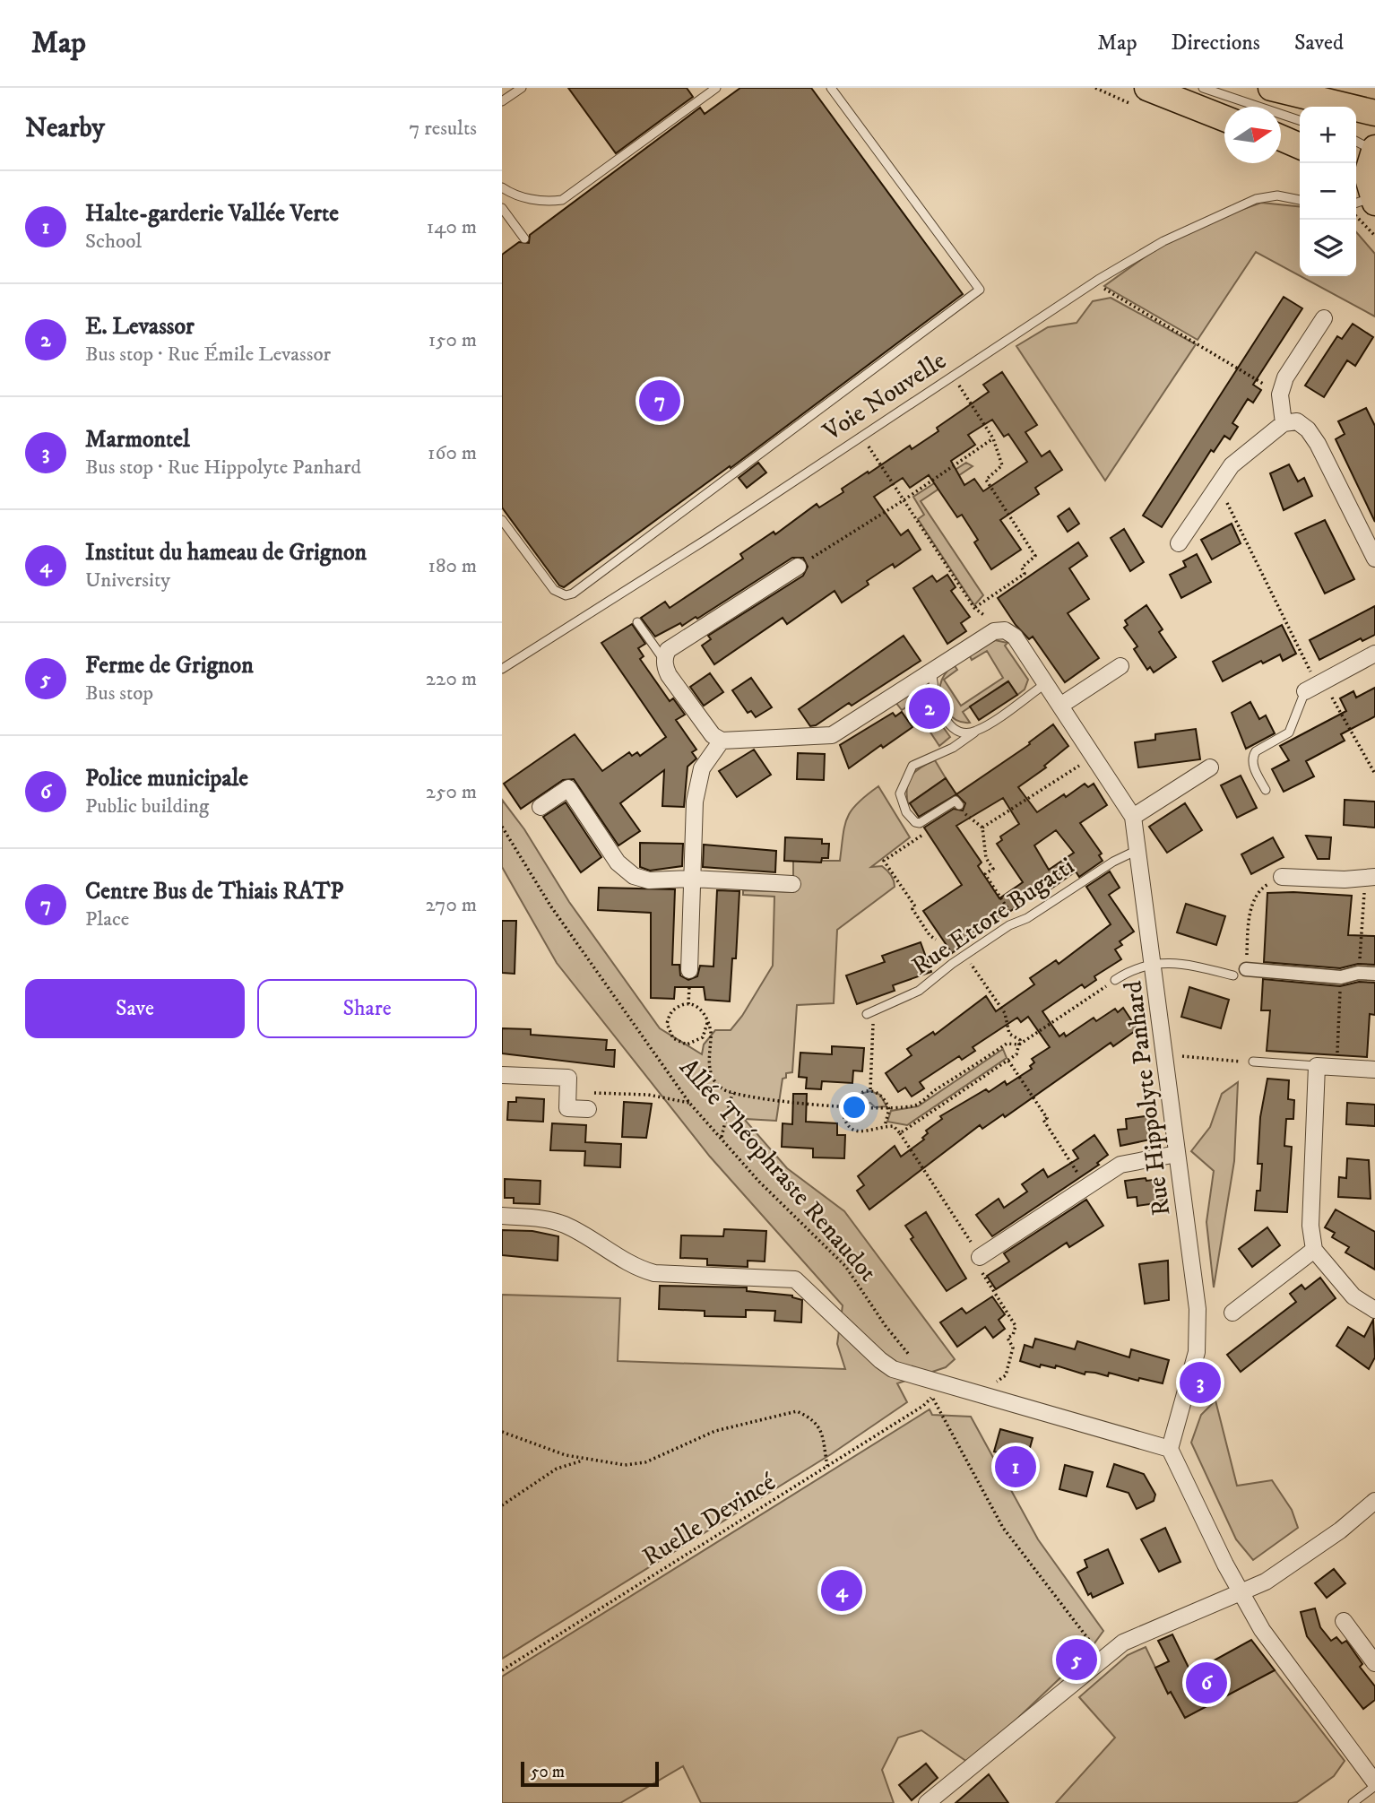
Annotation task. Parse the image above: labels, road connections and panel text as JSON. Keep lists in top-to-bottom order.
{
  "streets": {
    "street": ["Rue Hippolyte Panhard"],
    "lane": ["Voie Nouvelle", "Rue Ettore Bugatti"],
    "path": ["Allée Théophraste Renaudot", "Ruelle Devincé"]
  },
  "crossings": [
    ["Rue Ettore Bugatti", "Rue Hippolyte Panhard"],
    ["Allée Théophraste Renaudot", "Ruelle Devincé"]
  ],
  "scale_bar": "50 m",
  "north": "right",
  "page": {
    "header": "Map",
    "nav": ["Map", "Directions", "Saved"],
    "heading": ["Nearby", "7 results"],
    "map_buttons": ["+", "−"],
    "list": [
      {
        "mark": "1",
        "name": "Halte-garderie Vallée Verte",
        "note": "School",
        "value": "140 m"
      },
      {
        "mark": "2",
        "name": "E. Levassor",
        "note": "Bus stop · Rue Émile Levassor",
        "value": "150 m"
      },
      {
        "mark": "3",
        "name": "Marmontel",
        "note": "Bus stop · Rue Hippolyte Panhard",
        "value": "160 m"
      },
      {
        "mark": "4",
        "name": "Institut du hameau de Grignon",
        "note": "University",
        "value": "180 m"
      },
      {
        "mark": "5",
        "name": "Ferme de Grignon",
        "note": "Bus stop",
        "value": "220 m"
      },
      {
        "mark": "6",
        "name": "Police municipale",
        "note": "Public building",
        "value": "250 m"
      },
      {
        "mark": "7",
        "name": "Centre Bus de Thiais RATP",
        "note": "Place",
        "value": "270 m"
      }
    ],
    "pins": [
      "7",
      "2",
      "3",
      "1",
      "4",
      "5",
      "6"
    ],
    "buttons": ["Save", "Share"],
    "scale": "50 m"
  }
}
